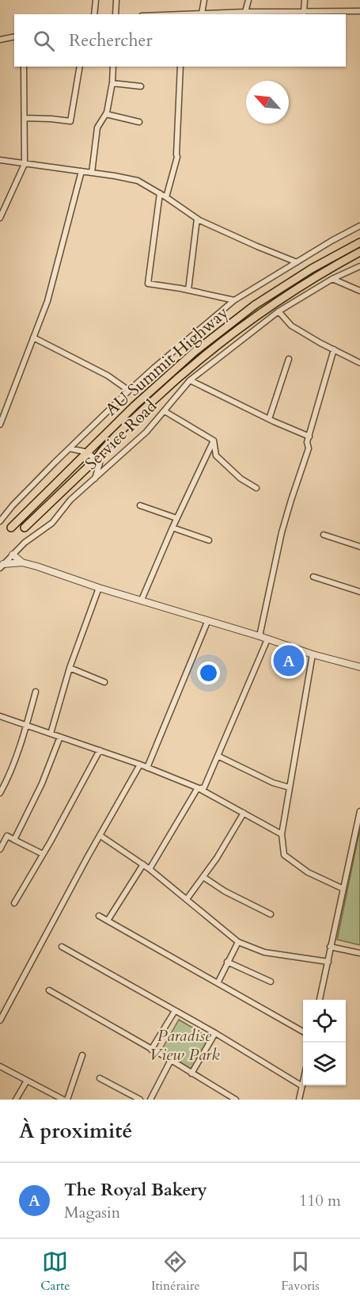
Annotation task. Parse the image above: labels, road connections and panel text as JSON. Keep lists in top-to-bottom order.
{
  "streets": {
    "main road": ["AU Summit Highway"],
    "street": ["Service Road"]
  },
  "parks": ["Paradise View Park"],
  "north": "top left",
  "page": {
    "search": "Rechercher",
    "pins": "A",
    "heading": "À proximité",
    "list": [
      {
        "mark": "A",
        "name": "The Royal Bakery",
        "note": "Magasin",
        "value": "110 m"
      }
    ],
    "nav": ["Carte", "Itinéraire", "Favoris"]
  }
}
